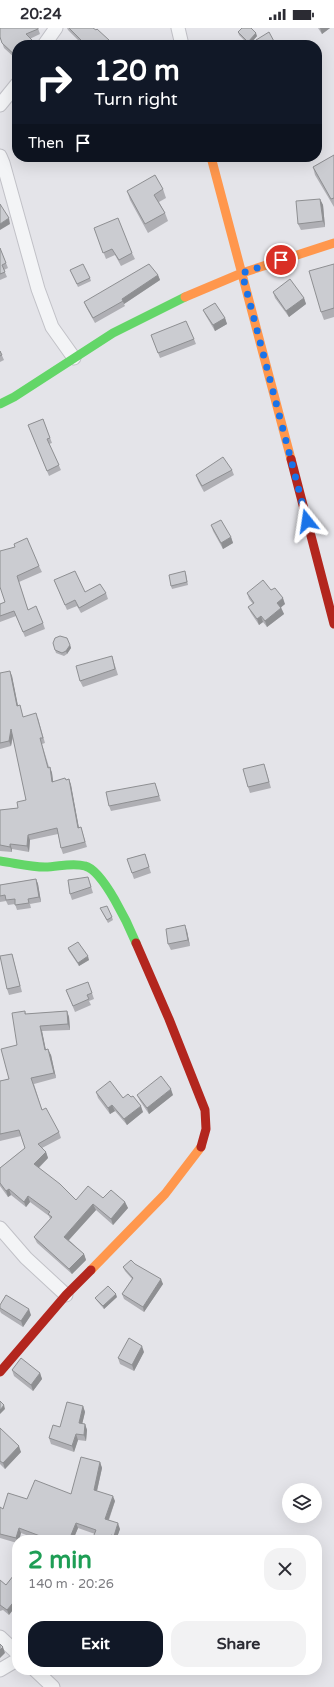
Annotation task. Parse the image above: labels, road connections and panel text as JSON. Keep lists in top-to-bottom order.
{
  "page": {
    "status": "20:24",
    "turn": ["120 m", "Turn right"],
    "then": "Then",
    "heading": ["2 min", "140 m · 20:26"],
    "buttons": ["Exit", "Share"]
  }
}
